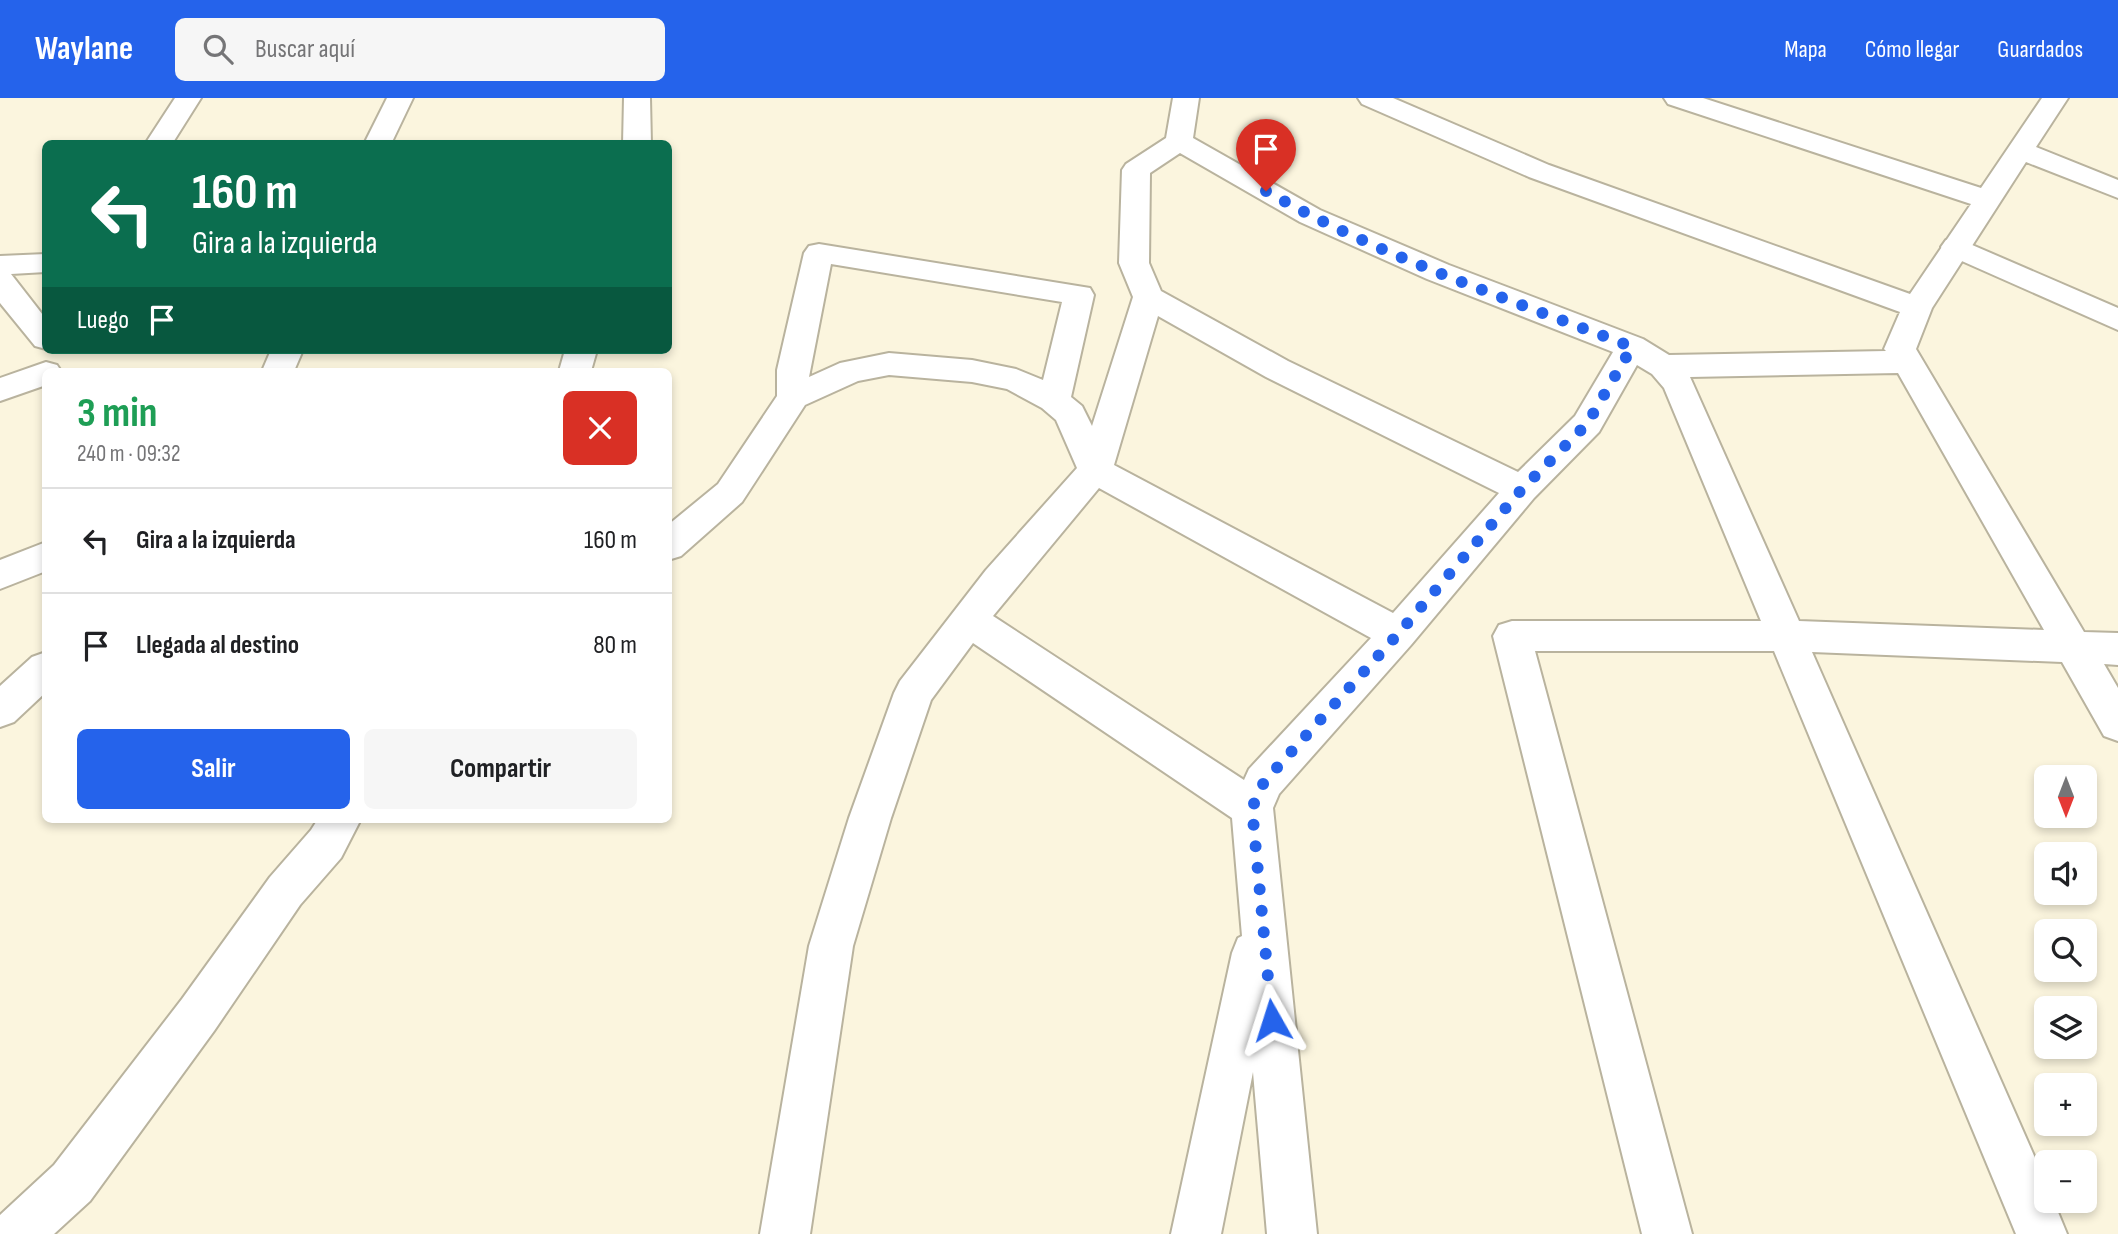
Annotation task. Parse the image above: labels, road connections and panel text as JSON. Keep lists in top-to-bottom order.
{
  "north": "bottom",
  "page": {
    "header": "Waylane",
    "search": "Buscar aquí",
    "nav": ["Mapa", "Cómo llegar", "Guardados"],
    "turn": ["160 m", "Gira a la izquierda"],
    "then": "Luego",
    "heading": ["3 min", "240 m · 09:32"],
    "list": [
      {
        "name": "Gira a la izquierda",
        "value": "160 m"
      },
      {
        "name": "Llegada al destino",
        "value": "80 m"
      }
    ],
    "buttons": ["Salir", "Compartir"],
    "map_buttons": ["+", "−"]
  }
}
